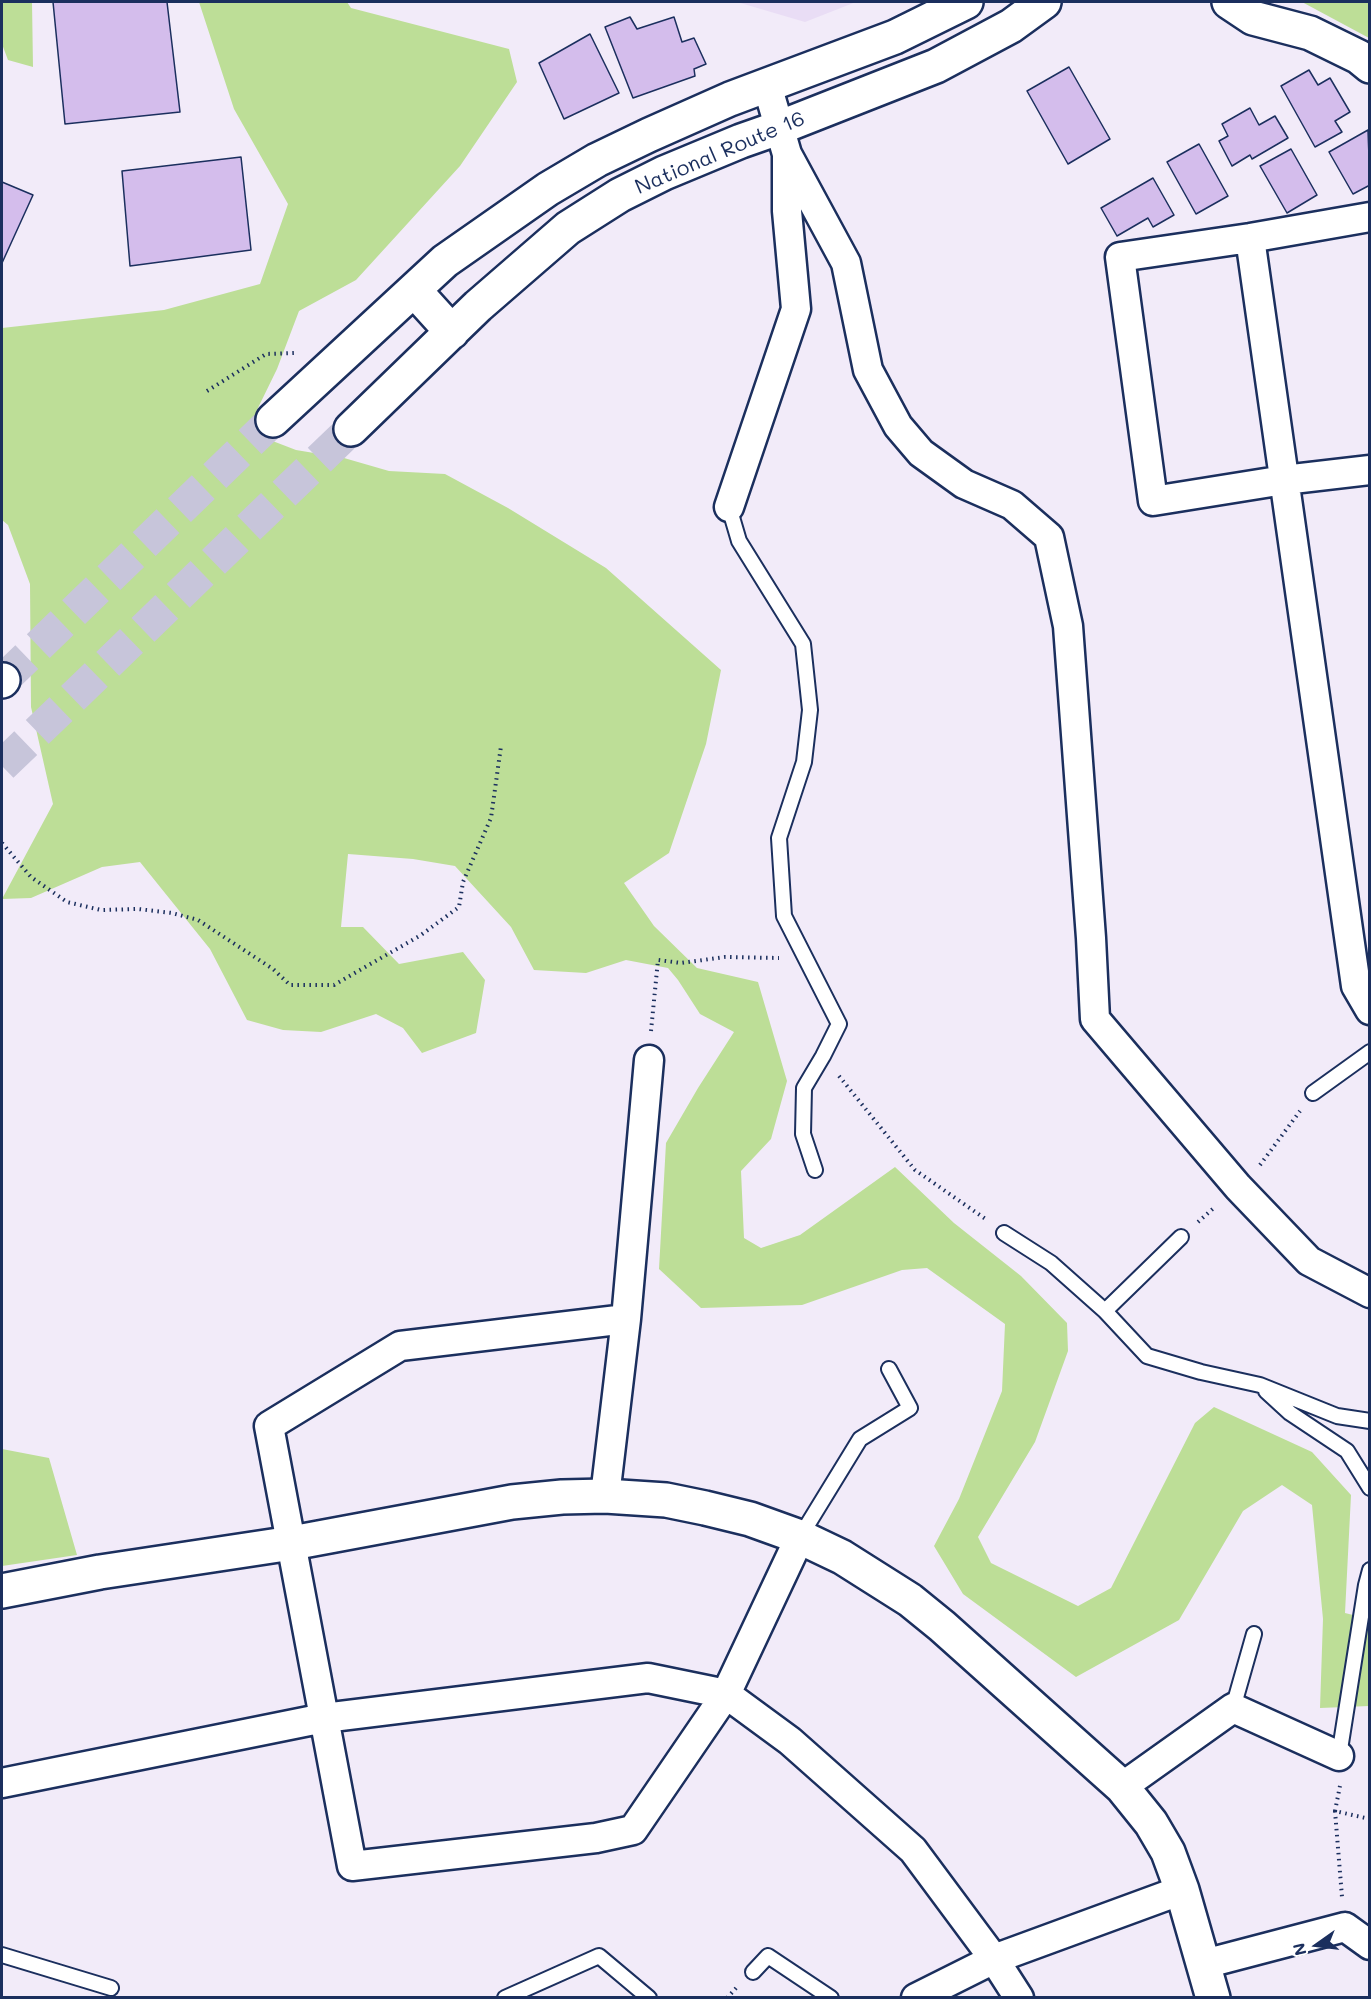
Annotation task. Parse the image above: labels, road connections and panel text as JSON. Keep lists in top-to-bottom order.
{
  "streets": {
    "main road": ["National Route 16"]
  },
  "north": "left"
}
